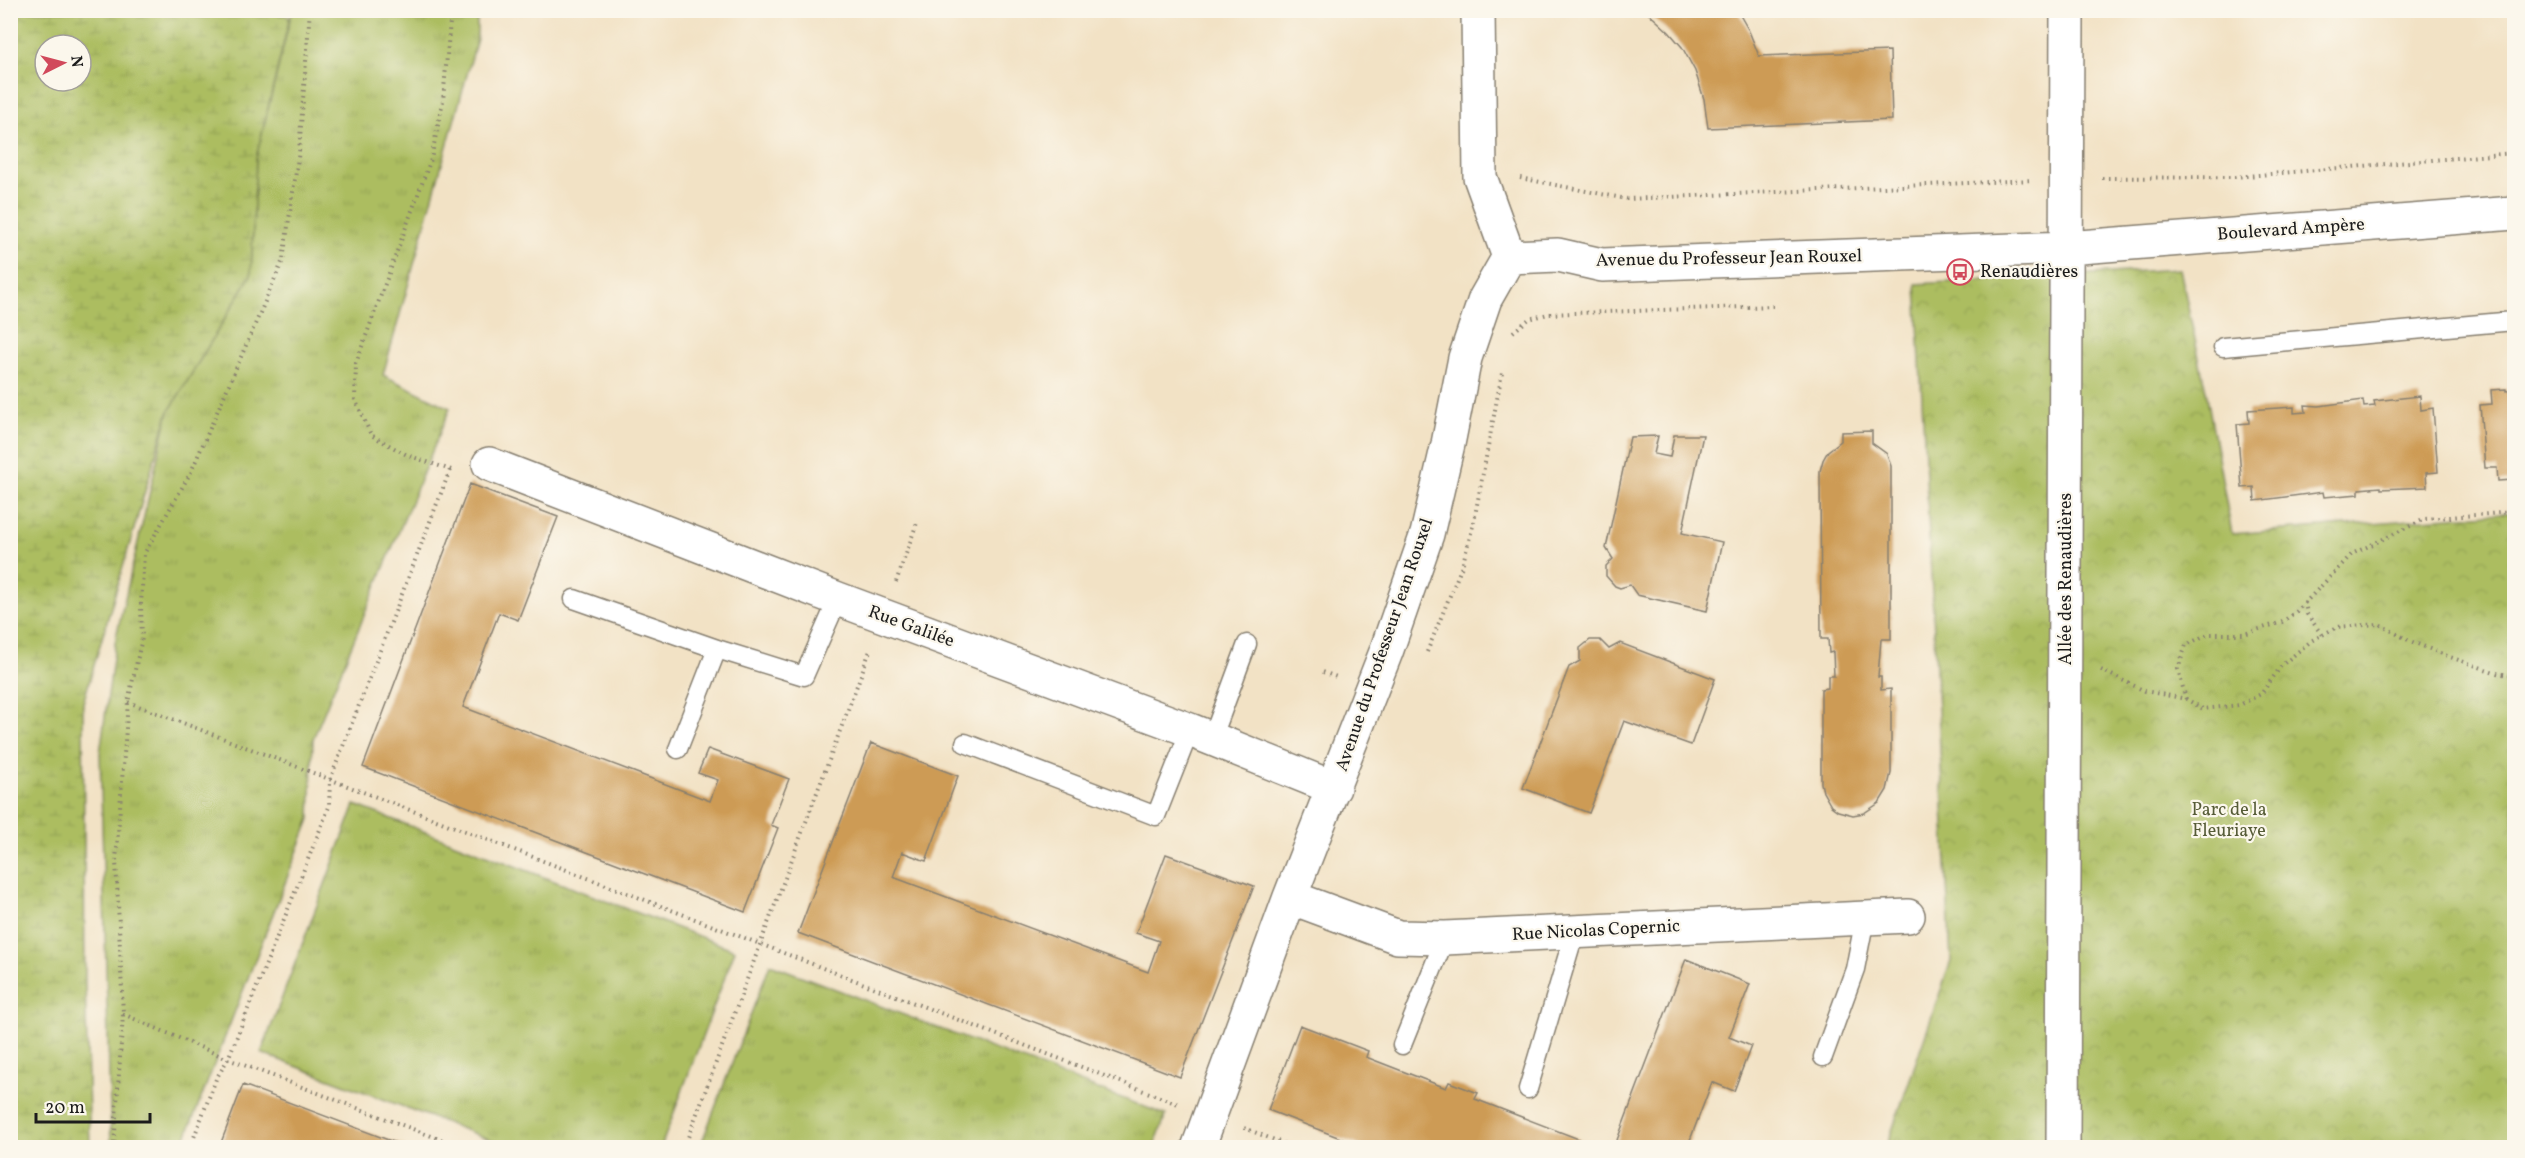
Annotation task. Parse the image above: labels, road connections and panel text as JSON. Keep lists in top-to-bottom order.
{
  "streets": {
    "street": [
      "Boulevard Ampère",
      "Avenue du Professeur Jean Rouxel",
      "Allée des Renaudières",
      "Rue Galilée",
      "Rue Nicolas Copernic"
    ]
  },
  "crossings": [
    ["Boulevard Ampère", "Avenue du Professeur Jean Rouxel"],
    ["Boulevard Ampère", "Allée des Renaudières"],
    ["Avenue du Professeur Jean Rouxel", "Allée des Renaudières"],
    ["Avenue du Professeur Jean Rouxel", "Rue Galilée"],
    ["Avenue du Professeur Jean Rouxel", "Rue Nicolas Copernic"]
  ],
  "parks": ["Parc de la Fleuriaye"],
  "places": {
    "bus stop": ["Renaudières"]
  },
  "scale_bar": "20 m",
  "north": "right"
}
